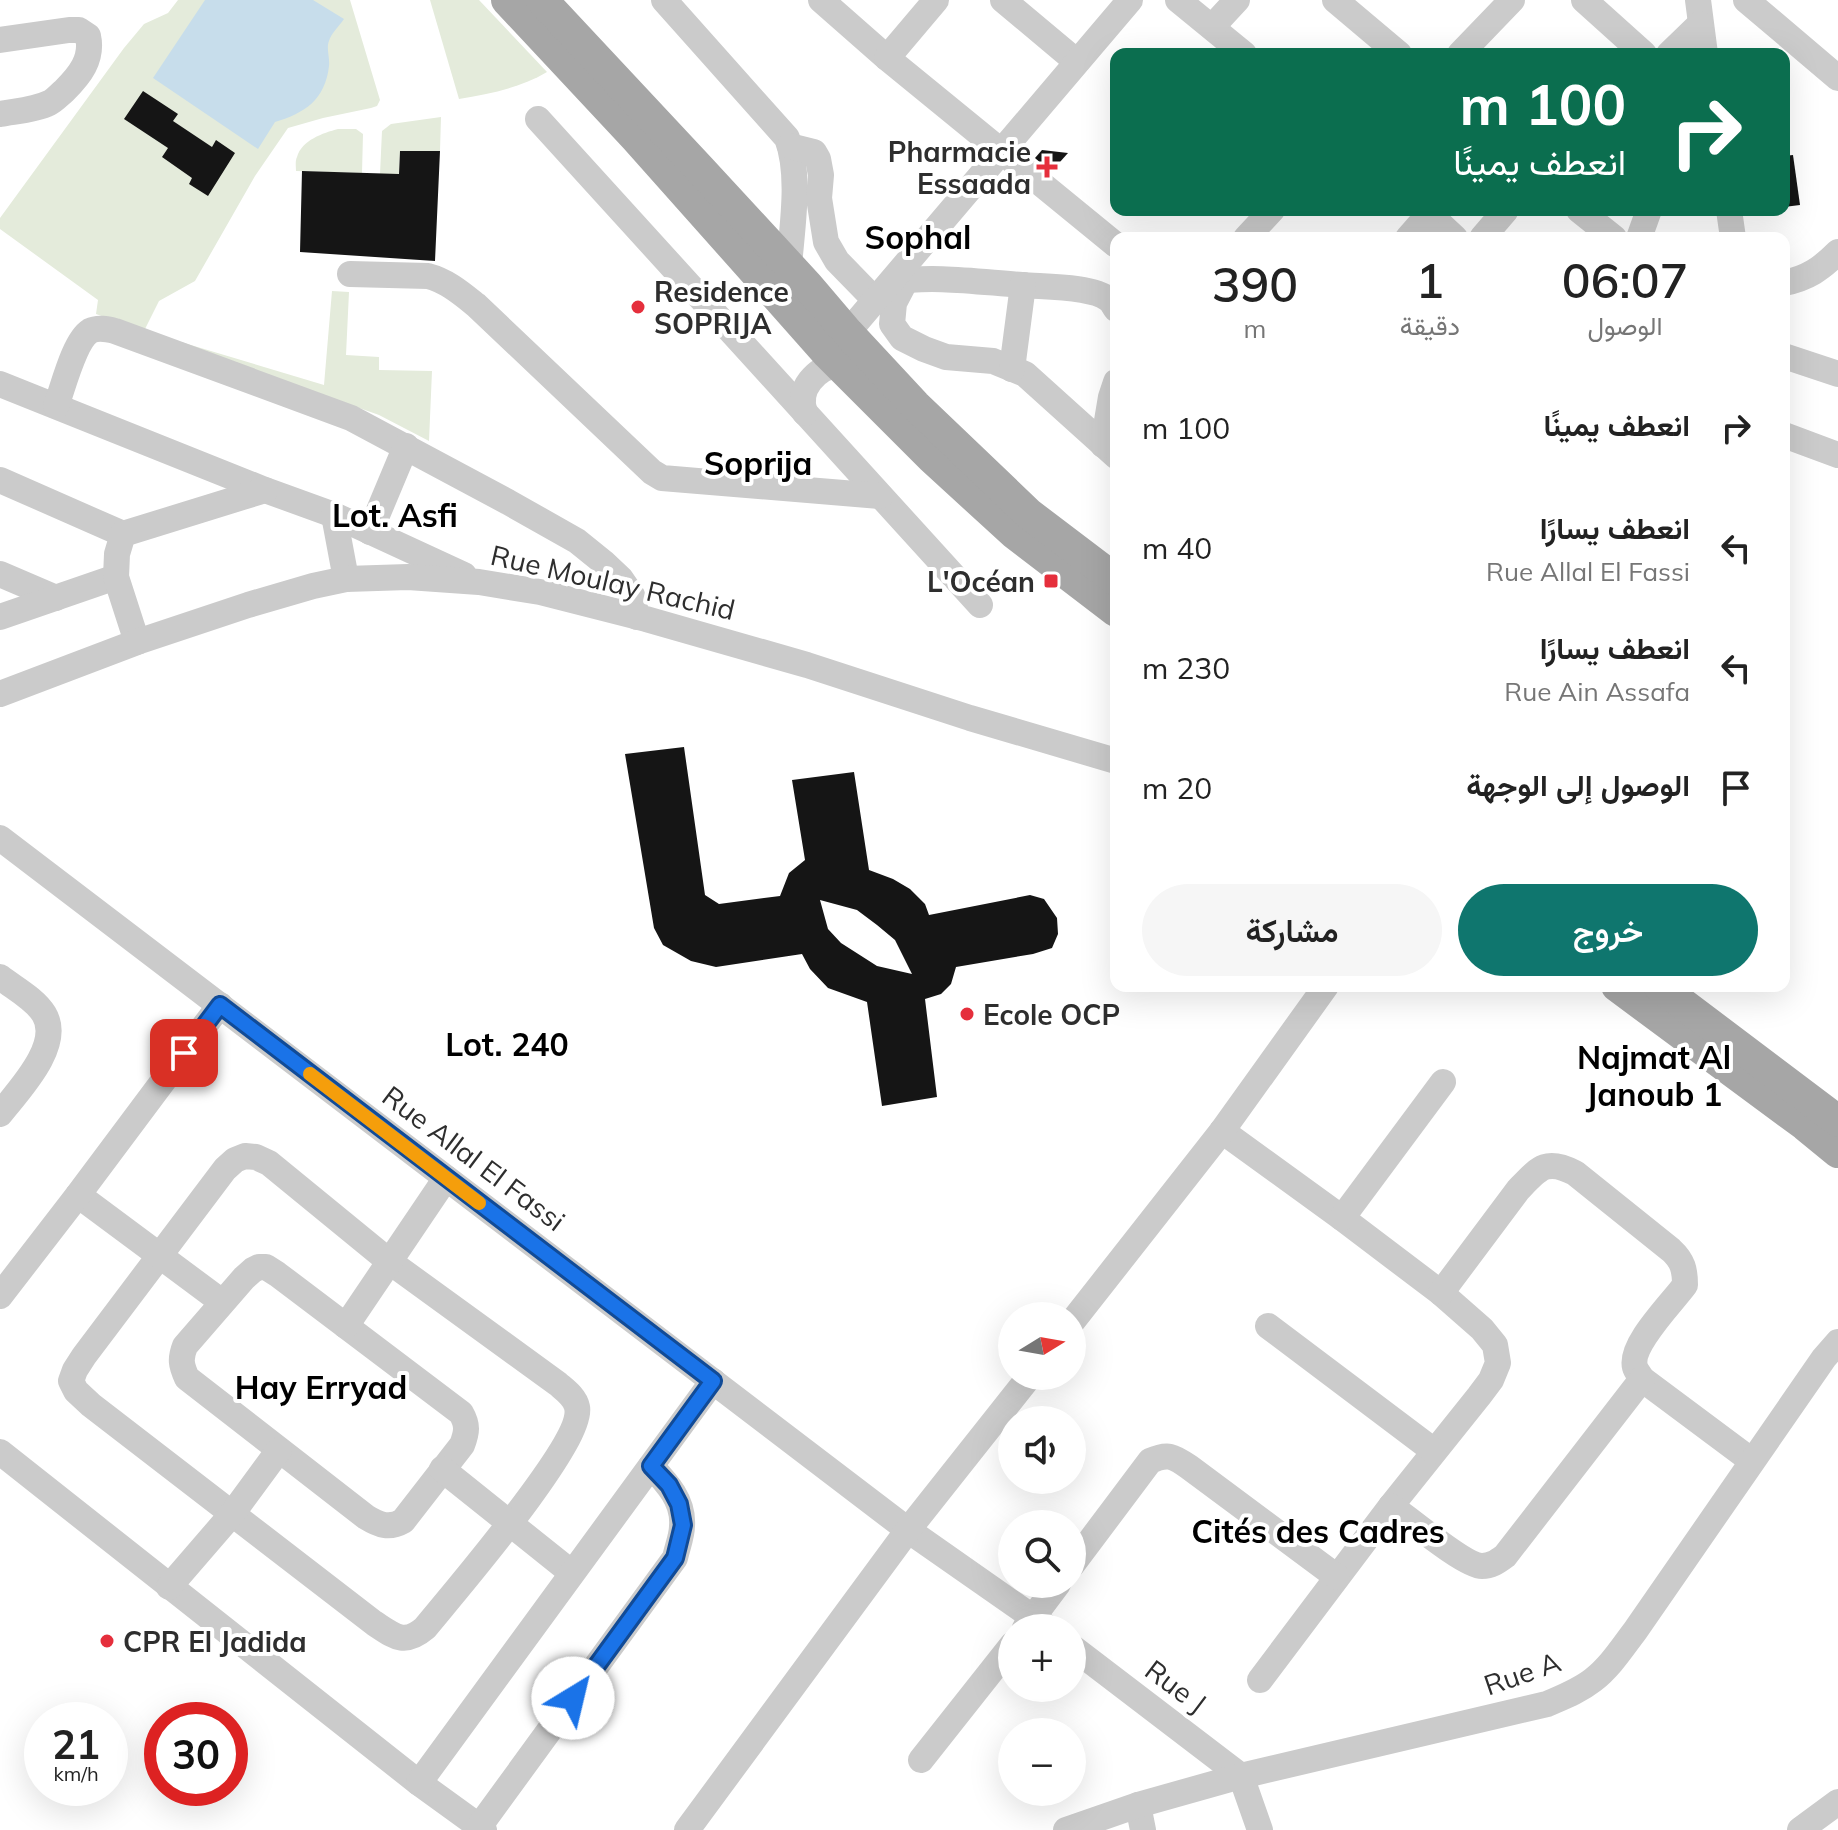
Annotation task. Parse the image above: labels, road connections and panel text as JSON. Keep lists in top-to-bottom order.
{
  "streets": {
    "street": [
      "Rue Moulay Rachid",
      "Rue Allal El Fassi",
      "Rue A",
      "Rue J"
    ]
  },
  "crossings": [
    ["Rue A", "Rue J"]
  ],
  "districts": [
    "Sophal",
    "Soprija",
    "Lot. Asfi",
    "Lot. 240",
    "Najmat Al Janoub 1",
    "Hay Erryad",
    "Cités des Cadres"
  ],
  "places": {
    "health": ["Pharmacie Essaada"],
    "other": ["Residence SOPRIJA", "Ecole OCP", "CPR El Jadida"],
    "transit": ["L'Océan"]
  },
  "north": "right",
  "page": {
    "turn": ["100 m", "انعطف يمينًا"],
    "eta": [
      "06:07",
      "الوصول",
      "1",
      "دقيقة",
      "390",
      "m"
    ],
    "list": [
      {
        "name": "انعطف يمينًا",
        "value": "100 m"
      },
      {
        "name": "انعطف يسارًا",
        "note": "Rue Allal El Fassi",
        "value": "40 m"
      },
      {
        "name": "انعطف يسارًا",
        "note": "Rue Ain Assafa",
        "value": "230 m"
      },
      {
        "name": "الوصول إلى الوجهة",
        "value": "20 m"
      }
    ],
    "buttons": ["خروج", "مشاركة"],
    "map_buttons": ["+", "−"],
    "speed": "21 km/h",
    "limit": "30"
  }
}
